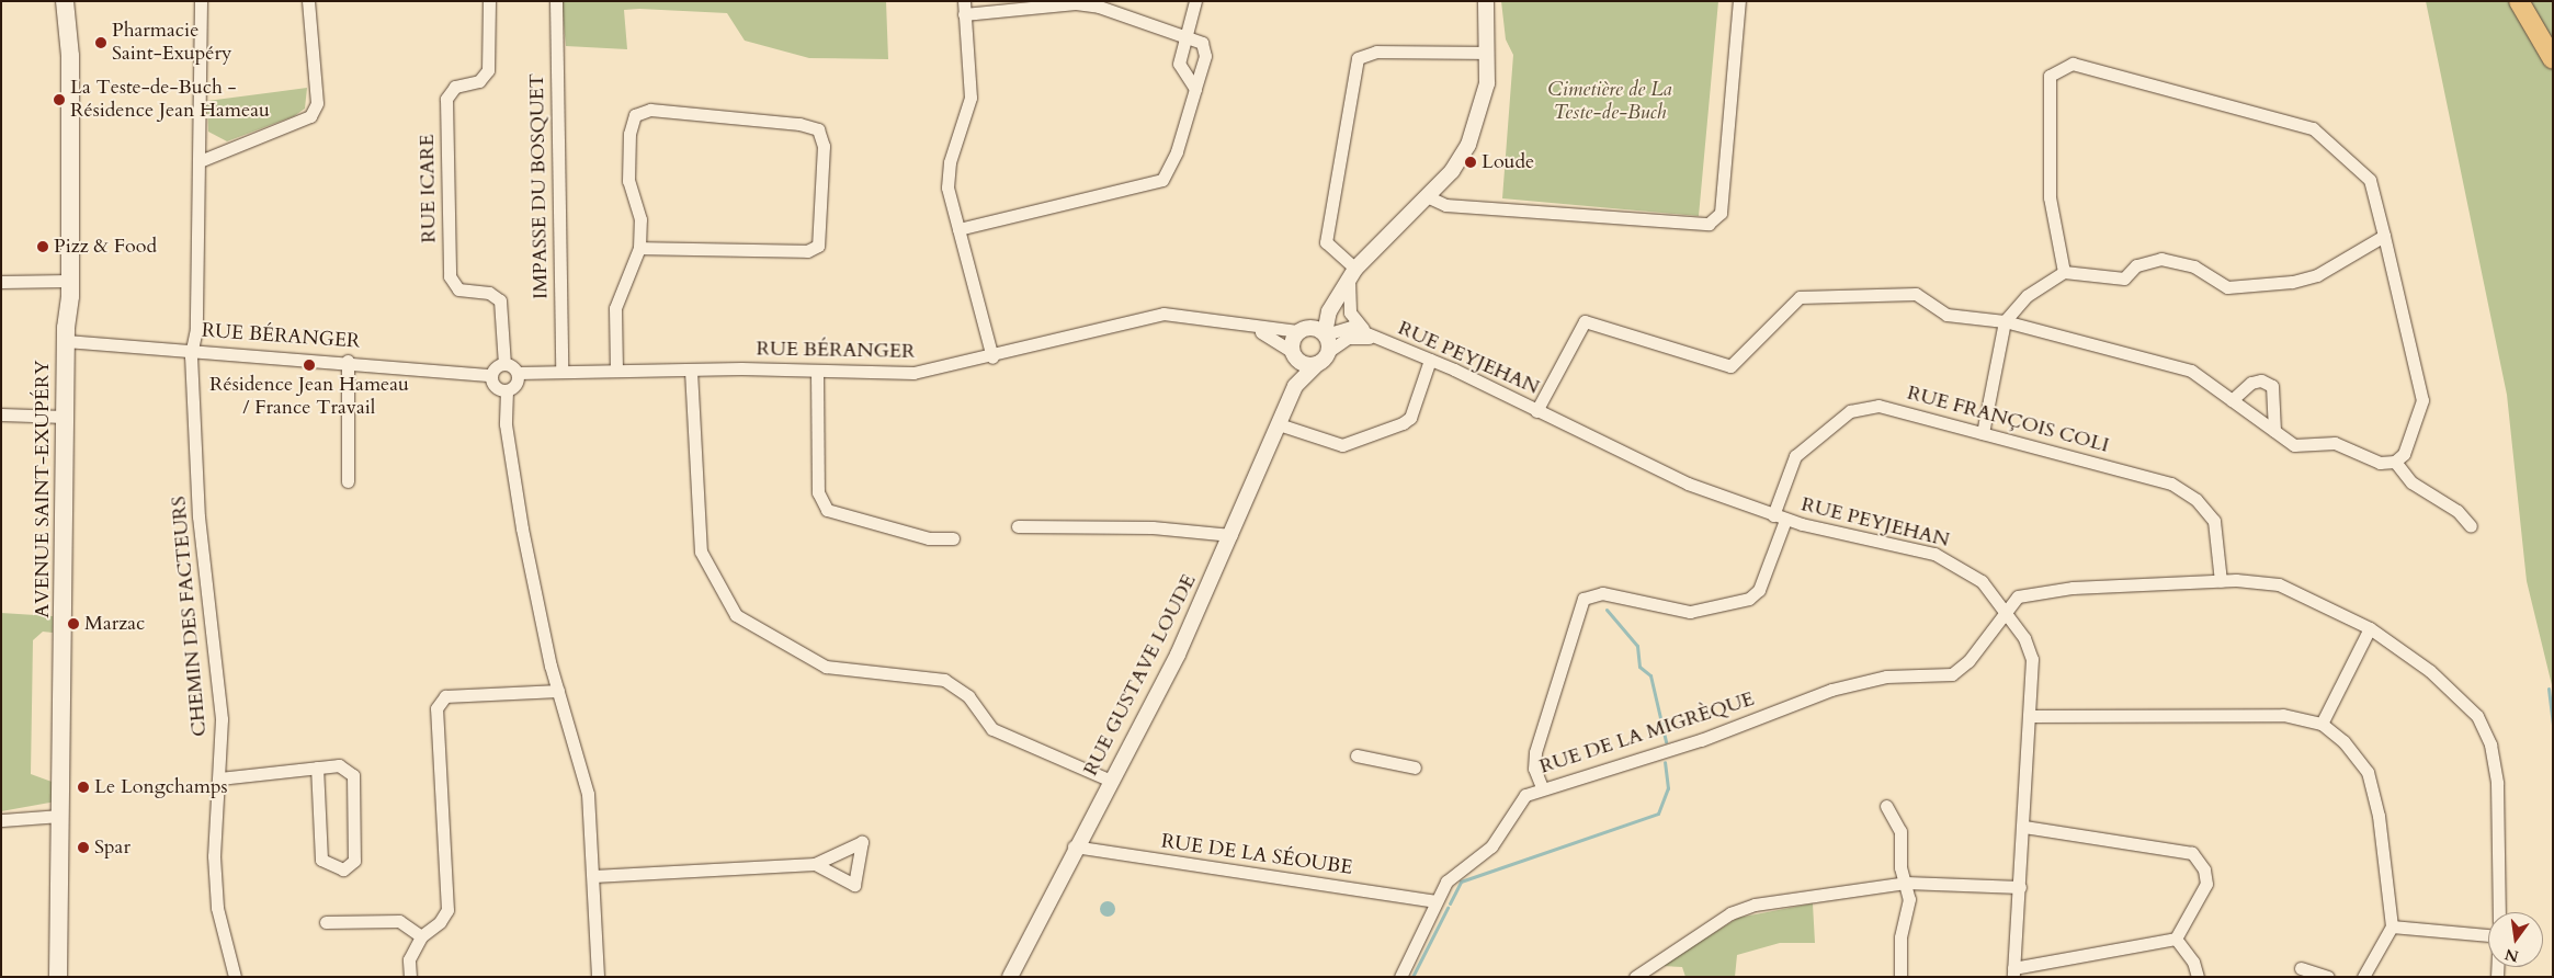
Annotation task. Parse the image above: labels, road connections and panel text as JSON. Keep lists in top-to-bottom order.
{
  "streets": {
    "main road": ["AVENUE SAINT-EXUPÉRY"],
    "street": [
      "IMPASSE DU BOSQUET",
      "RUE ICARE",
      "RUE BÉRANGER",
      "RUE PEYJEHAN",
      "RUE FRANÇOIS COLI",
      "CHEMIN DES FACTEURS",
      "RUE GUSTAVE LOUDE",
      "RUE DE LA MIGRÈQUE",
      "RUE DE LA SÉOUBE"
    ]
  },
  "crossings": [
    ["IMPASSE DU BOSQUET", "RUE BÉRANGER"],
    ["RUE ICARE", "RUE BÉRANGER"],
    ["RUE BÉRANGER", "RUE PEYJEHAN"],
    ["RUE BÉRANGER", "AVENUE SAINT-EXUPÉRY"],
    ["RUE BÉRANGER", "CHEMIN DES FACTEURS"],
    ["RUE BÉRANGER", "RUE GUSTAVE LOUDE"],
    ["RUE PEYJEHAN", "RUE FRANÇOIS COLI"],
    ["RUE PEYJEHAN", "RUE GUSTAVE LOUDE"],
    ["RUE PEYJEHAN", "RUE DE LA MIGRÈQUE"],
    ["RUE FRANÇOIS COLI", "RUE DE LA MIGRÈQUE"],
    ["RUE GUSTAVE LOUDE", "RUE DE LA SÉOUBE"],
    ["RUE DE LA MIGRÈQUE", "RUE DE LA SÉOUBE"]
  ],
  "parks": ["Cimetière de La Teste-de-Buch"],
  "places": [
    "Pharmacie Saint-Exupéry",
    "La Teste-de-Buch - Résidence Jean Hameau",
    "Loude",
    "Pizz & Food",
    "Résidence Jean Hameau / France Travail",
    "Marzac",
    "Le Longchamps",
    "Spar"
  ],
  "north": "bottom"
}
